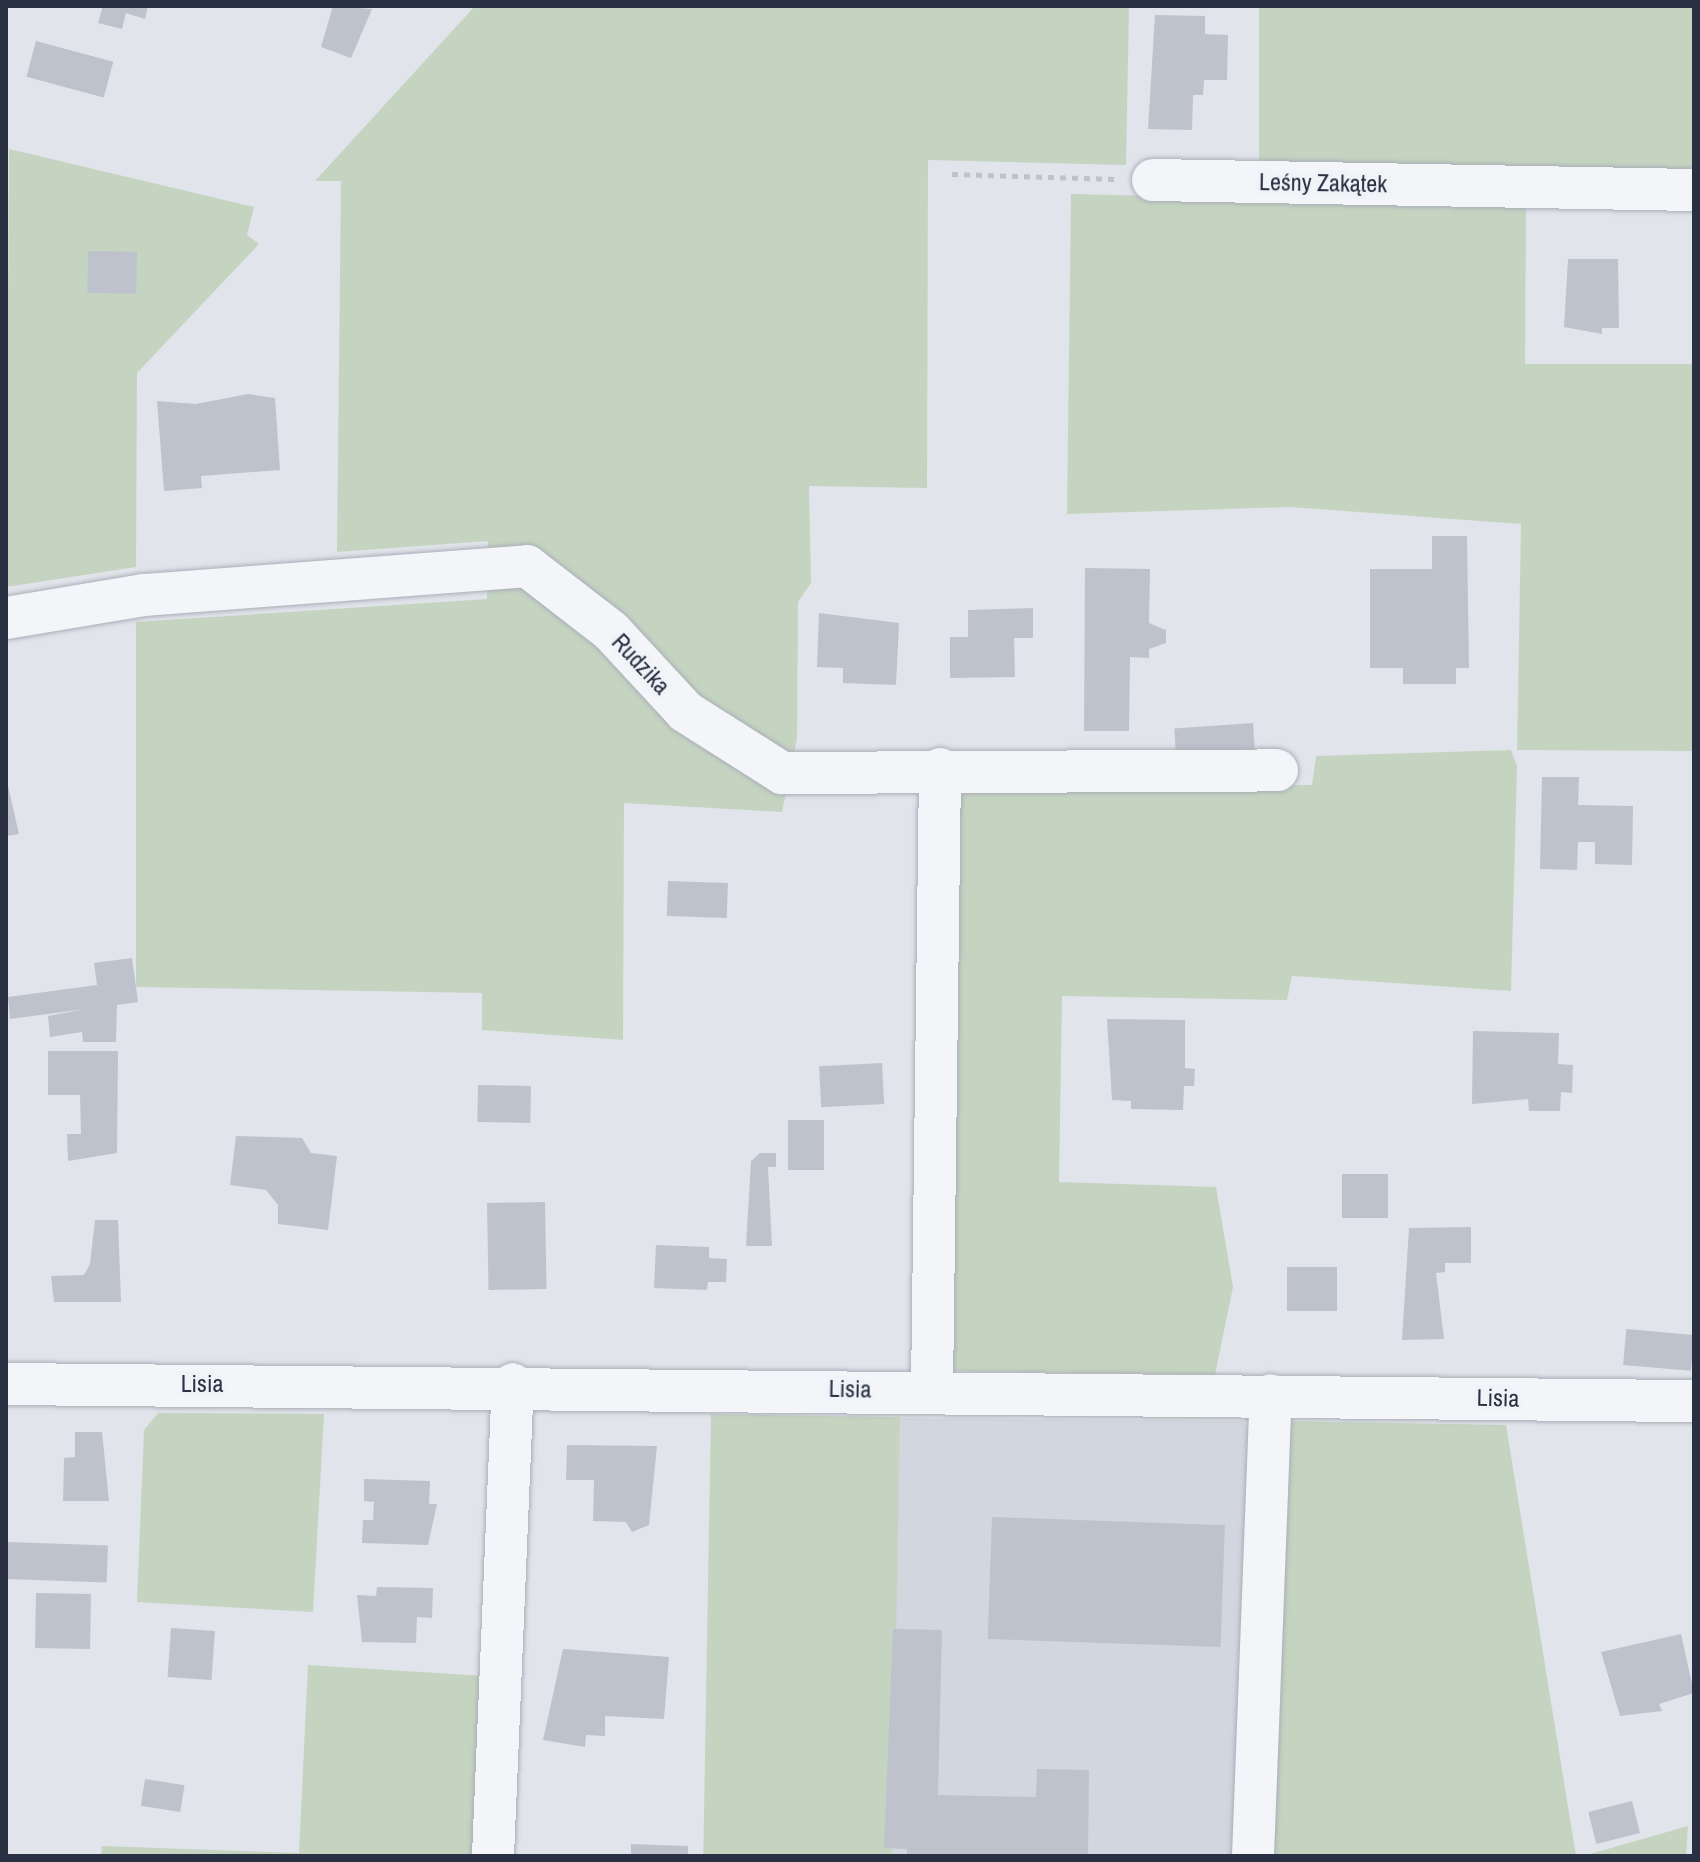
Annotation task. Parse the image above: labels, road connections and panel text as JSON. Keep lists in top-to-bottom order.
{
  "streets": {
    "street": ["Leśny Zakątek", "Rudzika", "Lisia"]
  }
}
